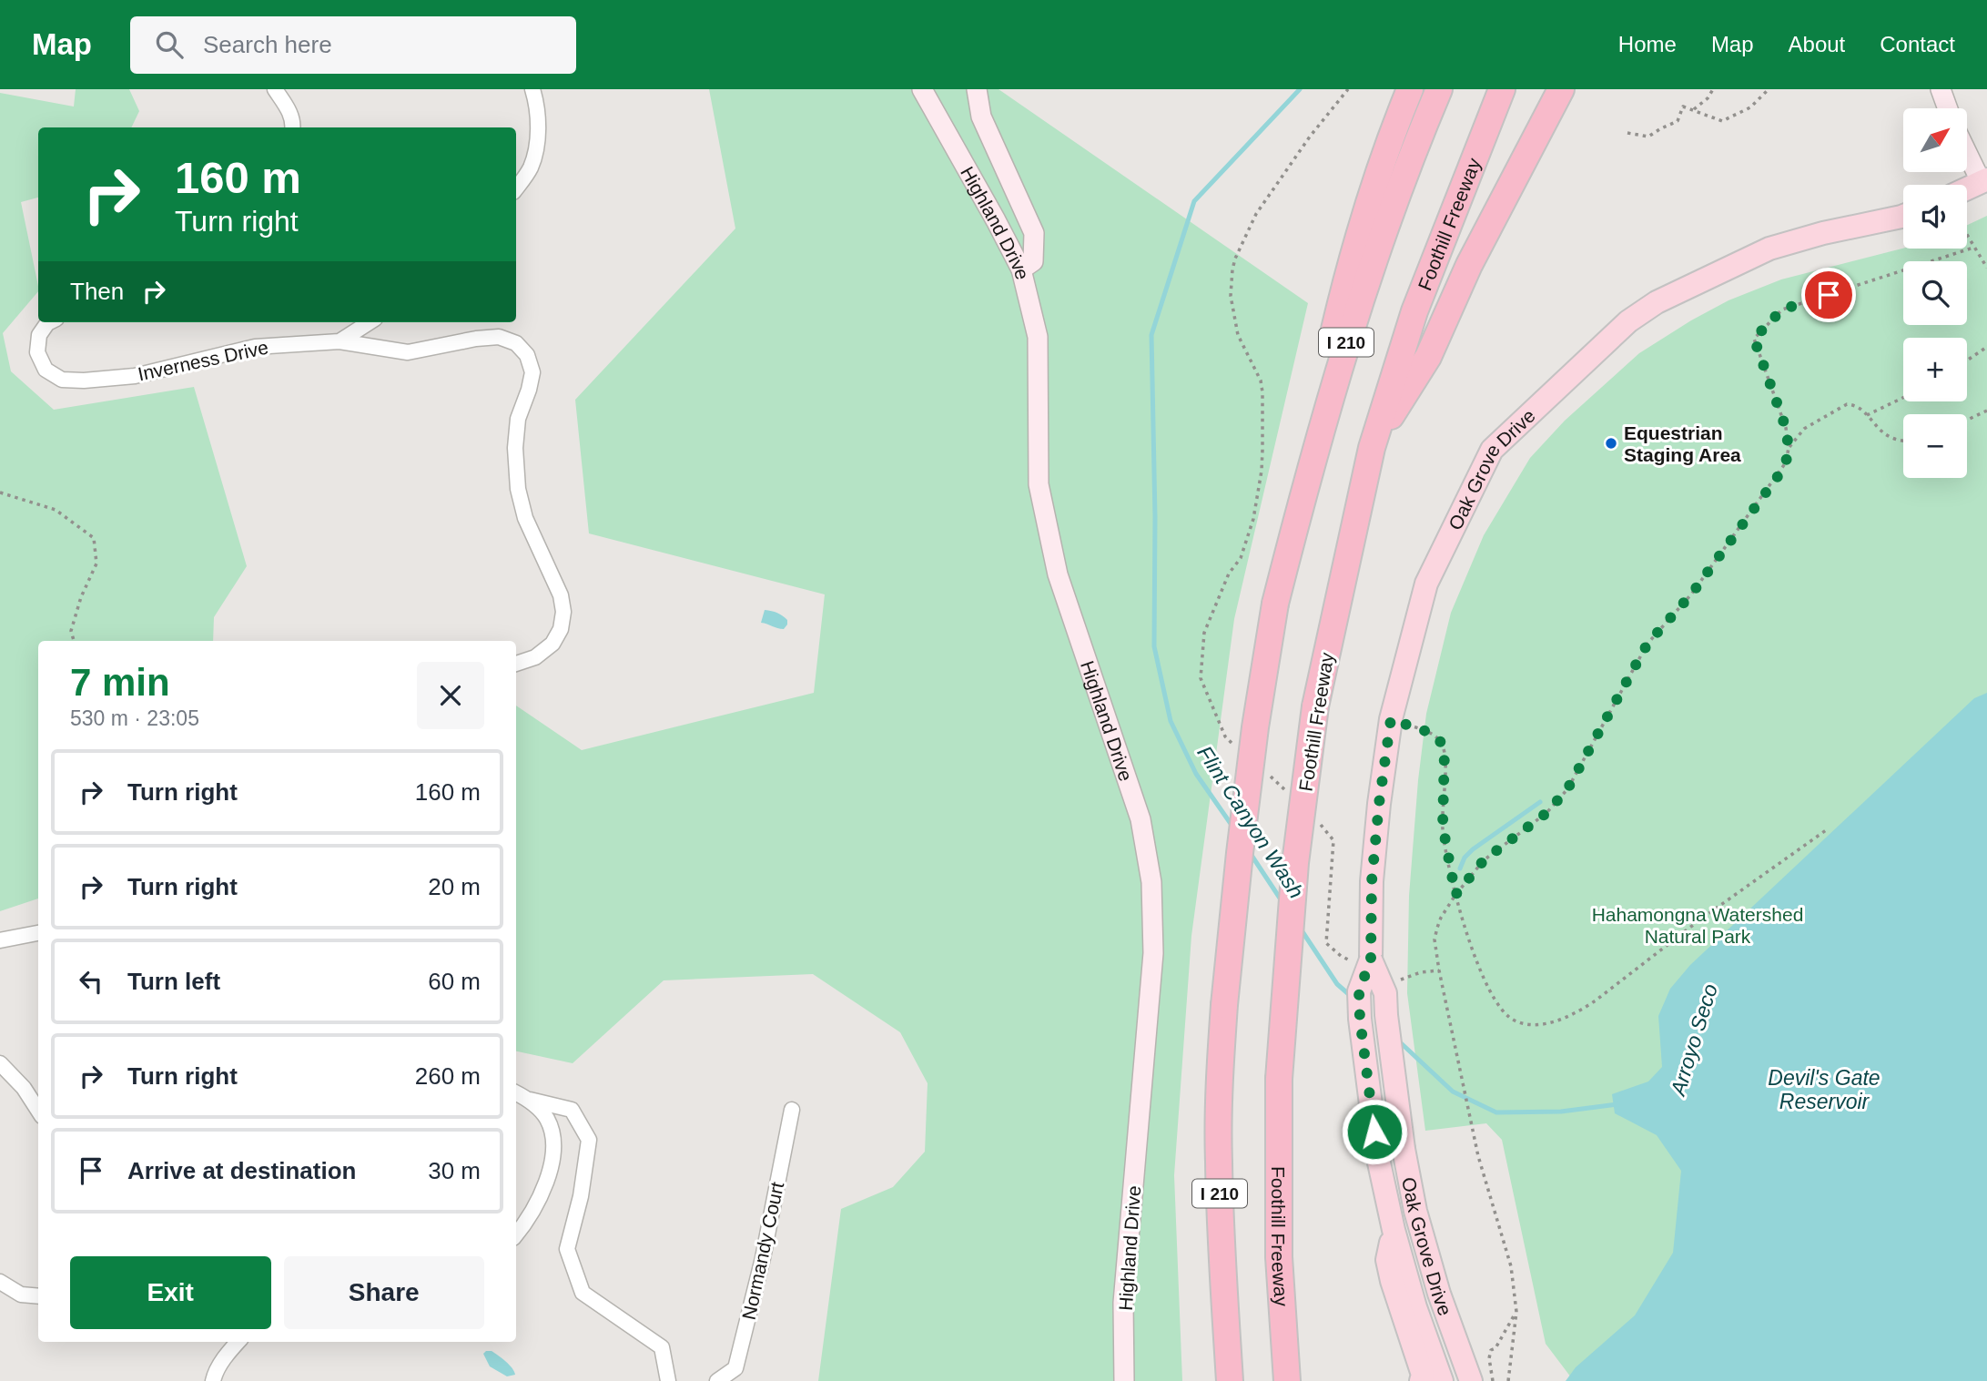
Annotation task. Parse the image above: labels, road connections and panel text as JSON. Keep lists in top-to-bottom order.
{
  "streets": {
    "highway": ["Foothill Freeway", "I 210"],
    "main road": ["Oak Grove Drive"],
    "street": ["Highland Drive", "Inverness Drive", "Normandy Court"]
  },
  "water": ["Flint Canyon Wash", "Arroyo Seco", "Devil's Gate Reservoir"],
  "parks": ["Hahamongna Watershed Natural Park"],
  "places": ["Equestrian Staging Area"],
  "north": "top right",
  "page": {
    "header": "Map",
    "search": "Search here",
    "nav": [
      "Home",
      "Map",
      "About",
      "Contact"
    ],
    "map_buttons": ["+", "−"],
    "turn": ["160 m", "Turn right"],
    "then": "Then",
    "heading": ["7 min", "530 m · 23:05"],
    "list": [
      {
        "name": "Turn right",
        "value": "160 m"
      },
      {
        "name": "Turn right",
        "value": "20 m"
      },
      {
        "name": "Turn left",
        "value": "60 m"
      },
      {
        "name": "Turn right",
        "value": "260 m"
      },
      {
        "name": "Arrive at destination",
        "value": "30 m"
      }
    ],
    "buttons": ["Exit", "Share"]
  }
}
